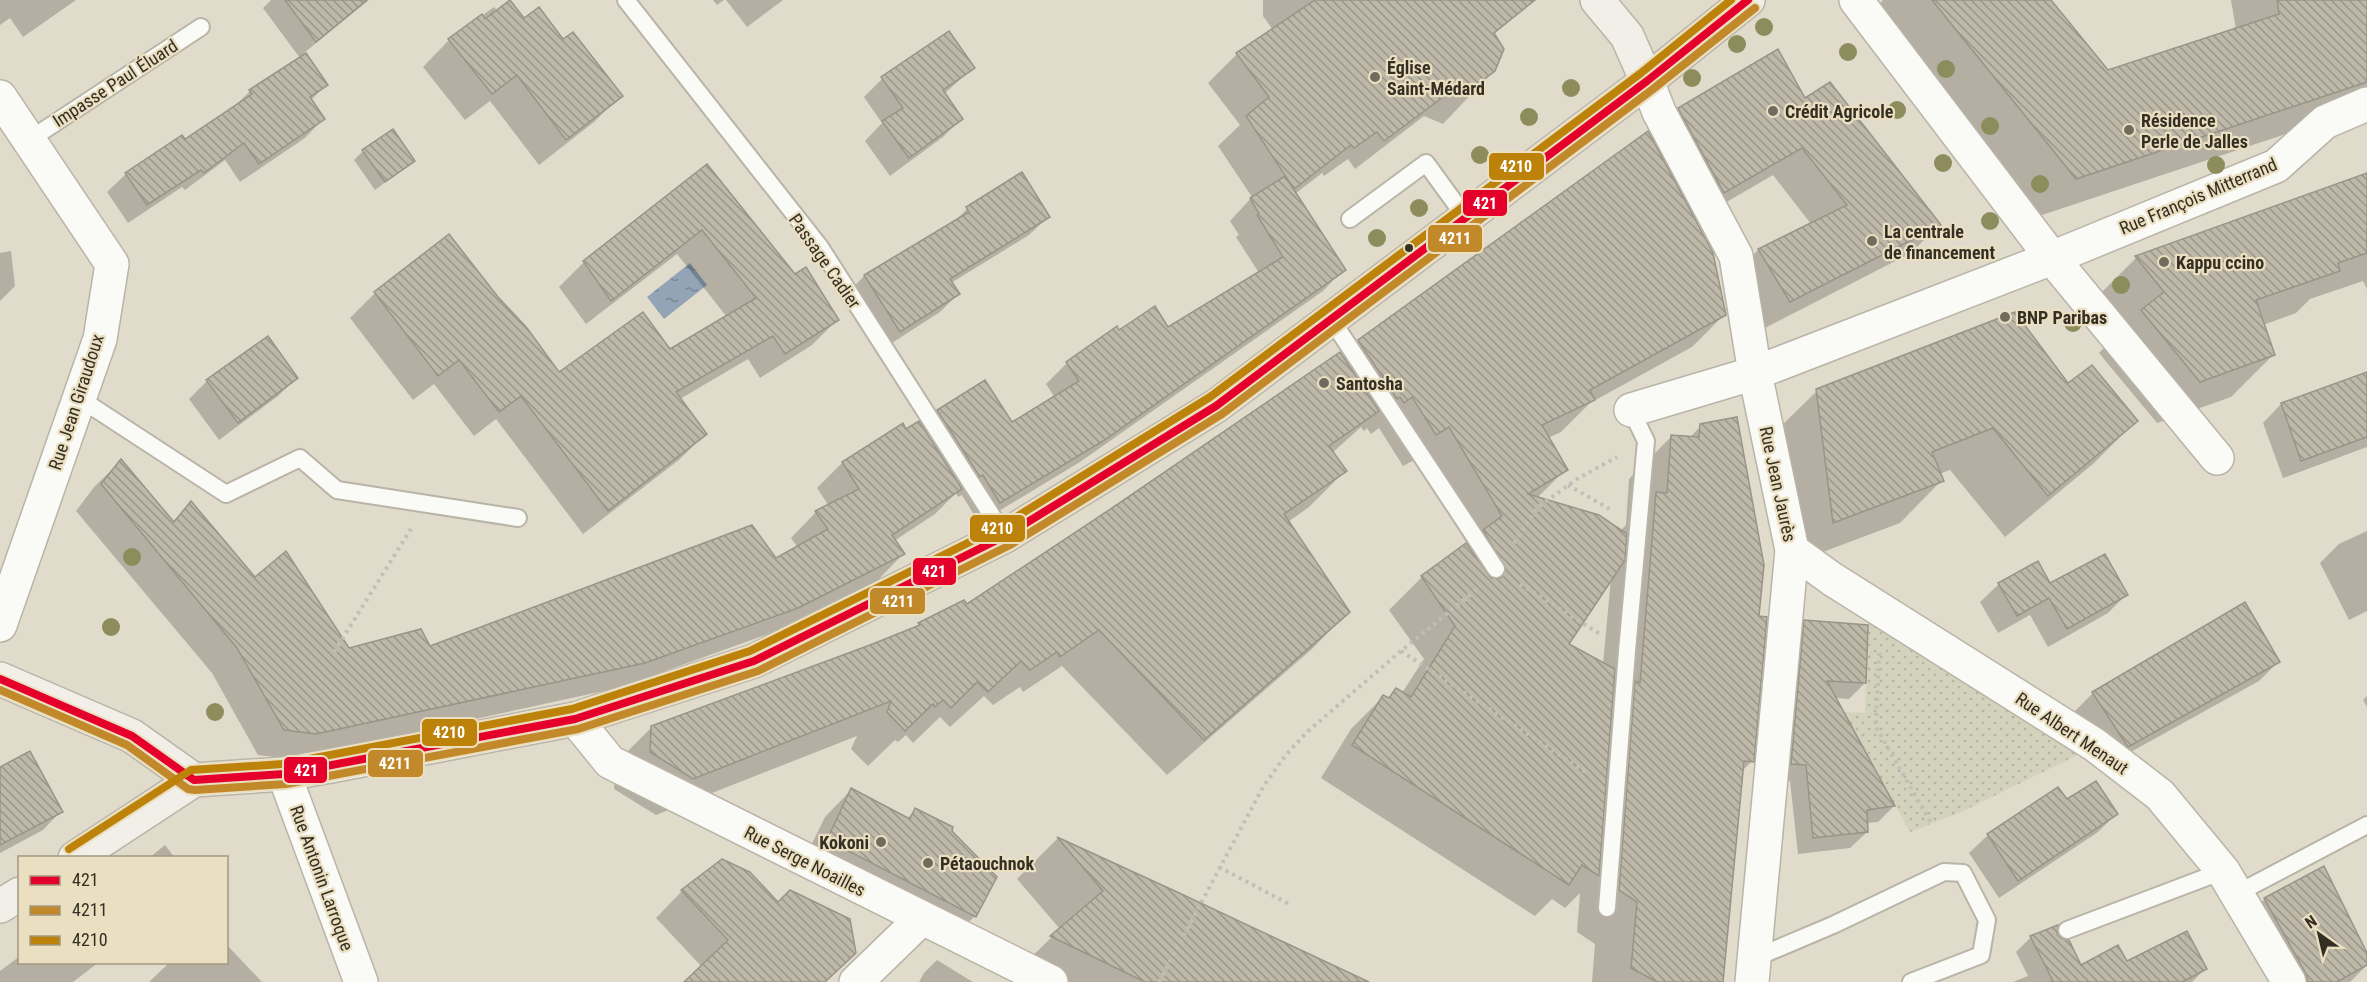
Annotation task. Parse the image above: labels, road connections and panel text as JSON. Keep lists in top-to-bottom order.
{
  "streets": {
    "street": [
      "Rue François Mitterrand",
      "Rue Jean Giraudoux",
      "Rue Jean Jaurès",
      "Rue Albert Menaut",
      "Rue Serge Noailles",
      "Rue Antonin Larroque"
    ],
    "lane": ["Impasse Paul Éluard", "Passage Cadier"]
  },
  "crossings": [
    ["Impasse Paul Éluard", "Rue Jean Giraudoux"],
    ["Rue François Mitterrand", "Rue Jean Jaurès"],
    ["Rue Jean Jaurès", "Rue Albert Menaut"]
  ],
  "places": [
    "Église Saint-Médard",
    "Crédit Agricole",
    "Résidence Perle de Jalles",
    "La centrale de financement",
    "Kappu ccino",
    "BNP Paribas",
    "Santosha",
    "Kokoni",
    "Pétaouchnok"
  ],
  "lines": ["transit line 421", "transit line 4210", "transit line 4211"],
  "legend": ["421", "4211", "4210"],
  "north": "top left"
}
